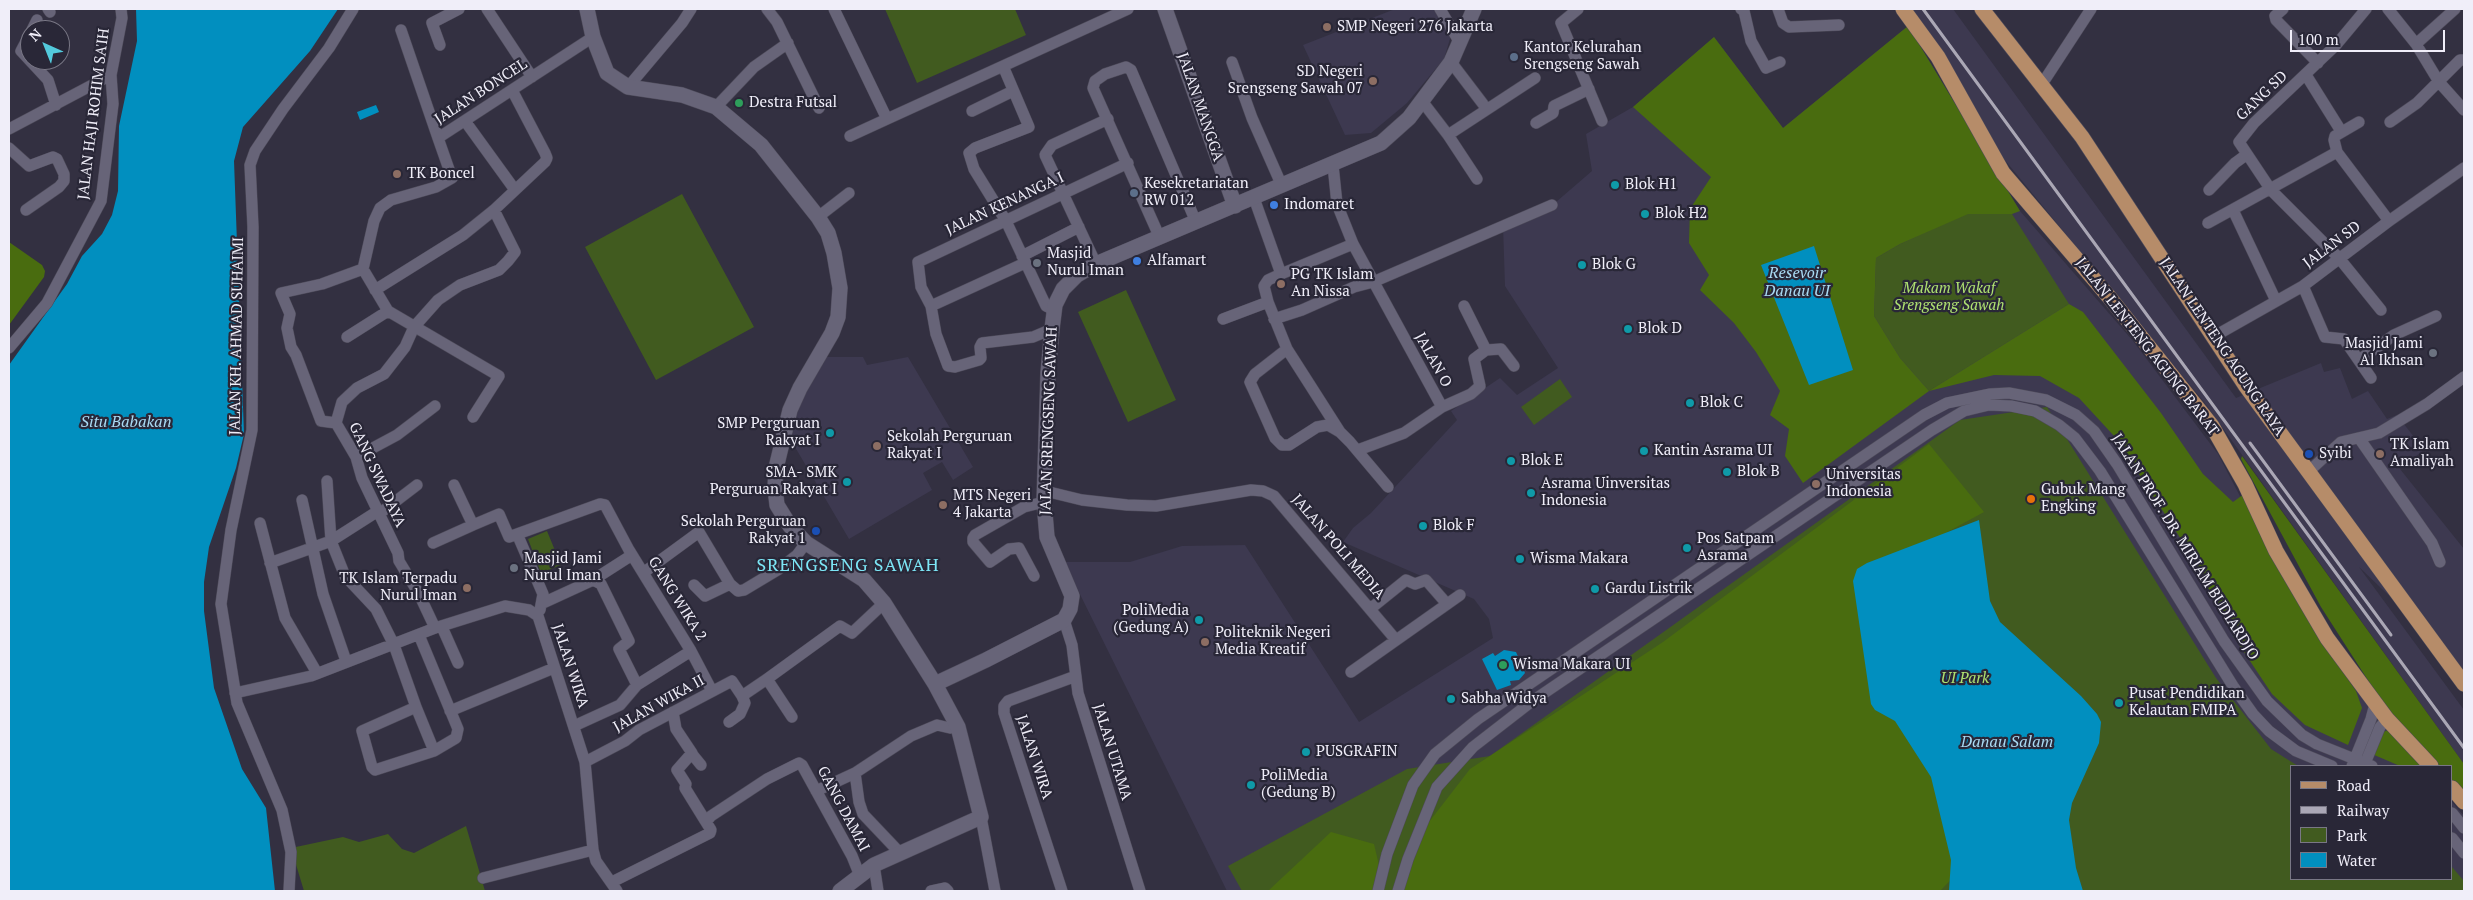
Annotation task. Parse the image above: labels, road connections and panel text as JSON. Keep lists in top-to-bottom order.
{
  "streets": {
    "main road": ["JALAN LENTENG AGUNG BARAT", "JALAN LENTENG AGUNG RAYA"],
    "street": [
      "JALAN BONCEL",
      "GANG SD",
      "JALAN MANGGA",
      "JALAN HAJI ROHIM SA'IH",
      "JALAN KENANGA I",
      "JALAN SD",
      "JALAN KH. AHMAD SUHAIMI",
      "JALAN O",
      "JALAN SRENGSENG SAWAH",
      "GANG SWADAYA",
      "JALAN POLI MEDIA",
      "JALAN PROF. DR. MIRIAM BUDIARDJO",
      "GANG WIKA 2",
      "JALAN WIKA",
      "JALAN WIKA II",
      "JALAN UTAMA",
      "JALAN WIRA",
      "GANG DAMAI"
    ]
  },
  "crossings": [
    ["JALAN MANGGA", "JALAN SRENGSENG SAWAH"],
    ["JALAN SD", "JALAN LENTENG AGUNG RAYA"],
    ["JALAN KH. AHMAD SUHAIMI", "JALAN WIKA"],
    ["JALAN O", "JALAN SRENGSENG SAWAH"],
    ["JALAN SRENGSENG SAWAH", "JALAN POLI MEDIA"],
    ["JALAN SRENGSENG SAWAH", "JALAN UTAMA"],
    ["GANG SWADAYA", "JALAN WIKA"],
    ["GANG WIKA 2", "JALAN WIKA II"],
    ["JALAN WIKA", "JALAN WIKA II"],
    ["JALAN UTAMA", "JALAN WIRA"]
  ],
  "districts": ["SRENGSENG SAWAH"],
  "water": ["Resevoir Danau UI", "Situ Babakan", "Danau Salam"],
  "parks": ["Makam Wakaf Srengseng Sawah", "UI Park"],
  "places": [
    "SMP Negeri 276 Jakarta",
    "Kantor Kelurahan Srengseng Sawah",
    "SD Negeri Srengseng Sawah 07",
    "Destra Futsal",
    "TK Boncel",
    "Blok H1",
    "Kesekretariatan RW 012",
    "Indomaret",
    "Blok H2",
    "Alfamart",
    "Masjid Nurul Iman",
    "Blok G",
    "PG TK Islam An Nissa",
    "Blok D",
    "Masjid Jami Al Ikhsan",
    "Blok C",
    "SMP Perguruan Rakyat I",
    "Sekolah Perguruan Rakyat I",
    "Kantin Asrama UI",
    "Syibi",
    "TK Islam Amaliyah",
    "Blok E",
    "Blok B",
    "SMA- SMK Perguruan Rakyat I",
    "Universitas Indonesia",
    "Asrama Uinversitas Indonesia",
    "Gubuk Mang Engking",
    "MTS Negeri 4 Jakarta",
    "Blok F",
    "Sekolah Perguruan Rakyat 1",
    "Pos Satpam Asrama",
    "Wisma Makara",
    "Masjid Jami Nurul Iman",
    "TK Islam Terpadu Nurul Iman",
    "Gardu Listrik",
    "PoliMedia (Gedung A)",
    "Politeknik Negeri Media Kreatif",
    "Wisma Makara UI",
    "Sabha Widya",
    "Pusat Pendidikan Kelautan FMIPA",
    "PUSGRAFIN",
    "PoliMedia (Gedung B)"
  ],
  "legend": [
    "Road",
    "Railway",
    "Park",
    "Water"
  ],
  "scale_bar": "100 m",
  "north": "top left"
}
